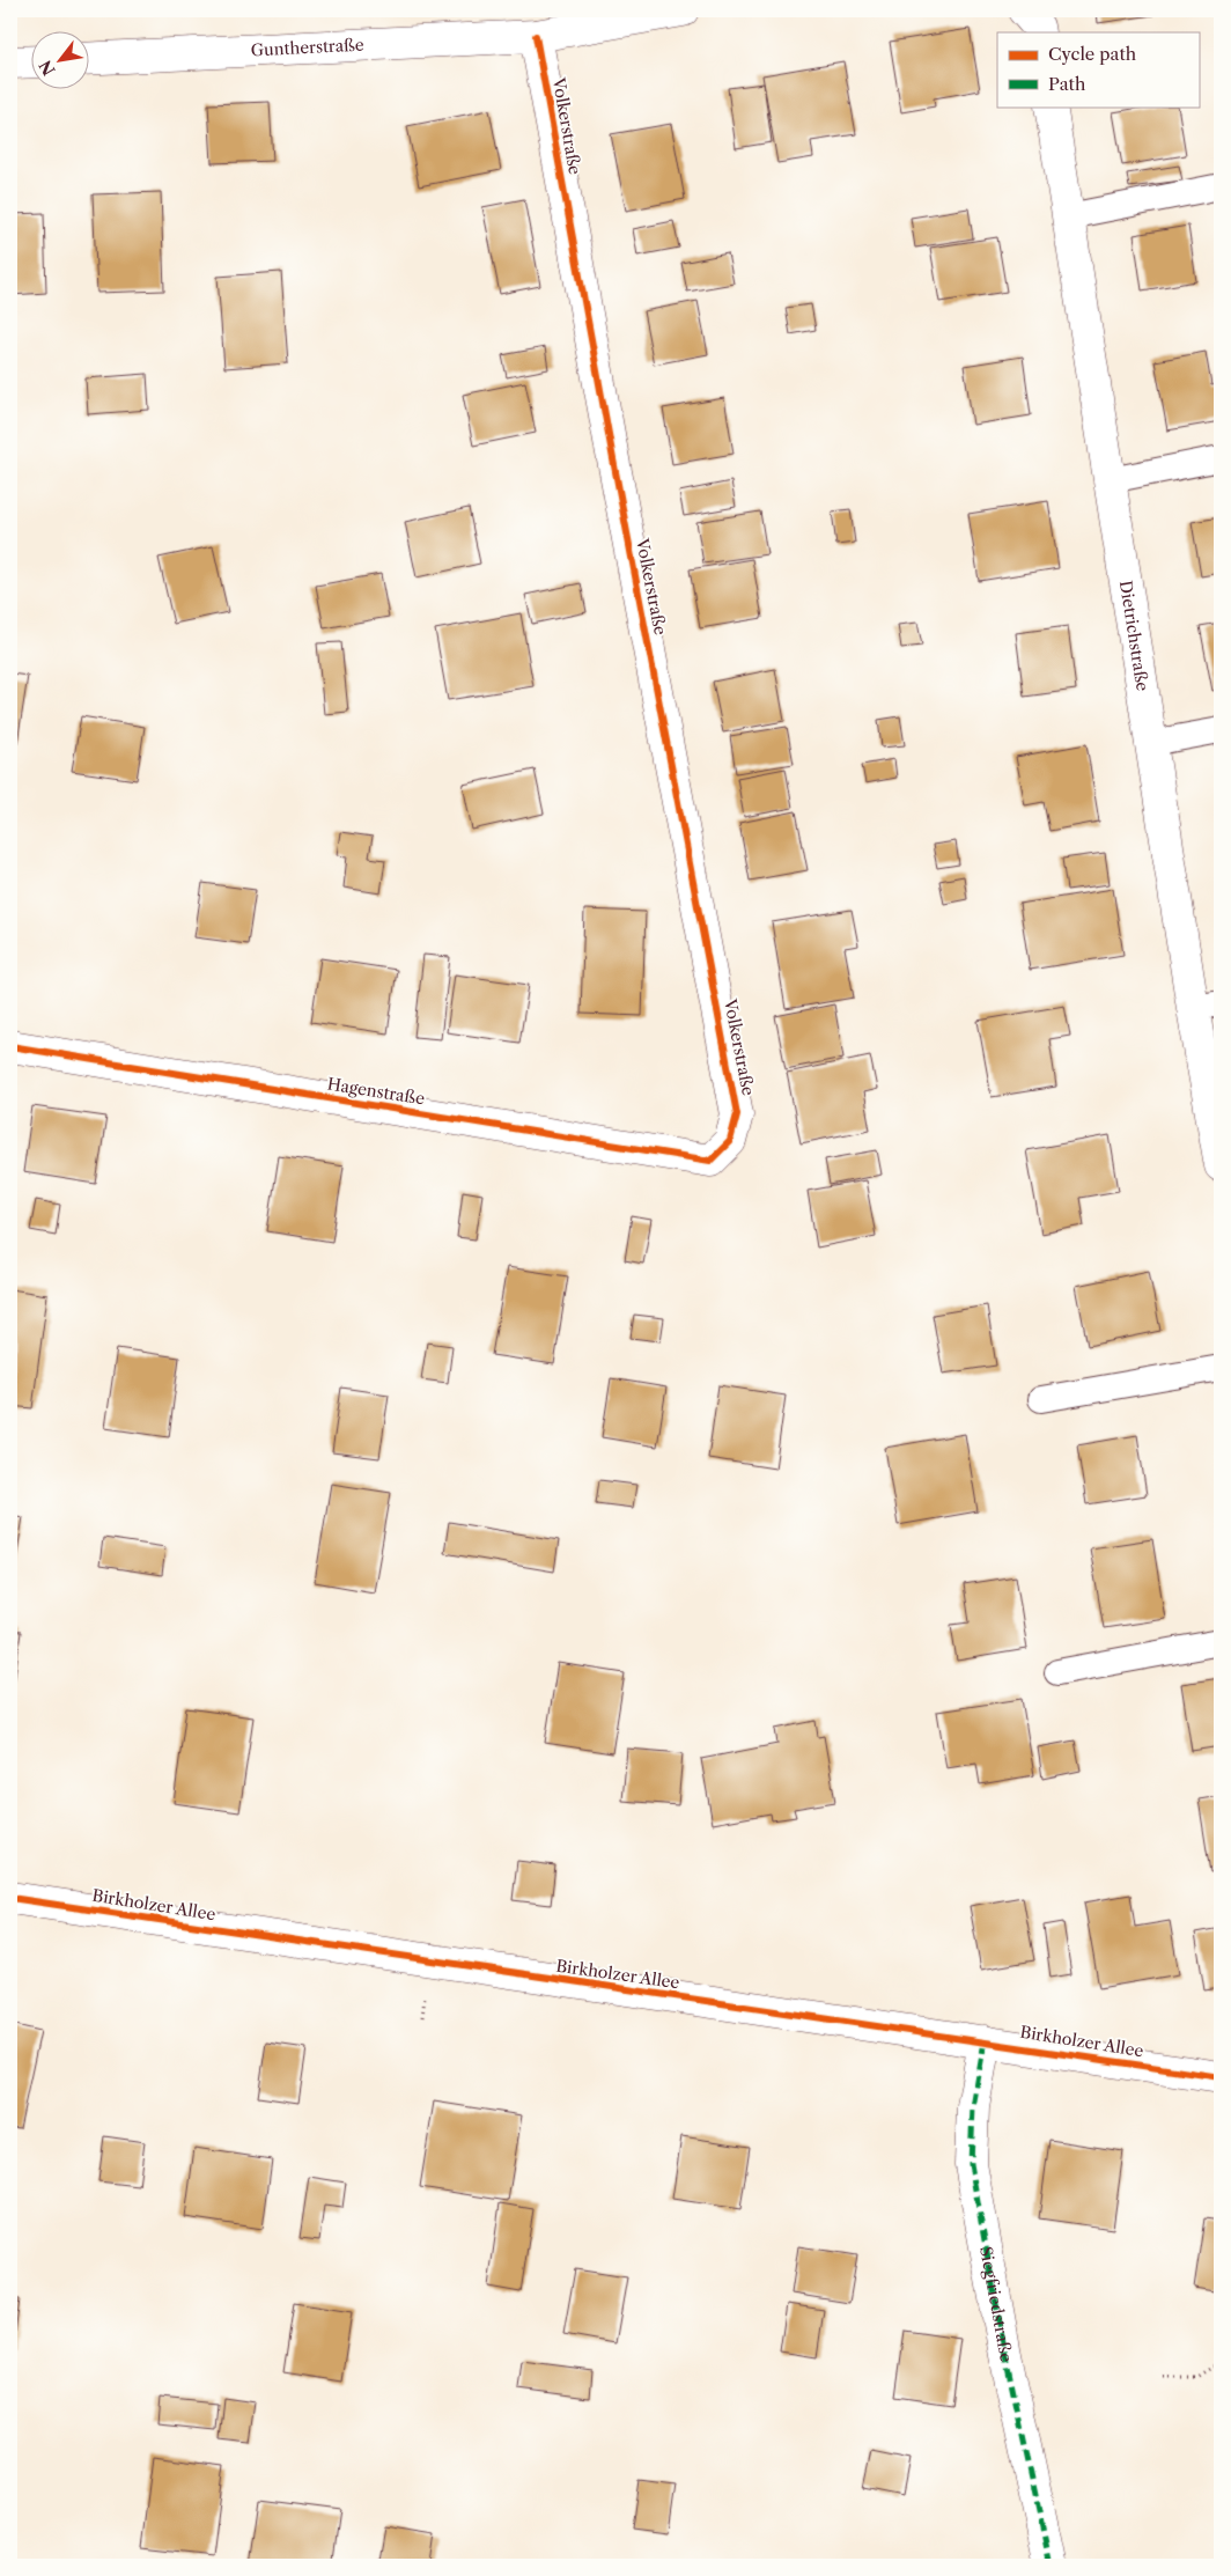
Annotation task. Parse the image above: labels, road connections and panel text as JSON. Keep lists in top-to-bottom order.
{
  "streets": {
    "street": [
      "Guntherstraße",
      "Volkerstraße",
      "Dietrichstraße",
      "Hagenstraße",
      "Birkholzer Allee",
      "Siegfriedstraße"
    ]
  },
  "crossings": [
    ["Guntherstraße", "Volkerstraße"],
    ["Volkerstraße", "Hagenstraße"],
    ["Birkholzer Allee", "Siegfriedstraße"]
  ],
  "legend": ["Cycle path", "Path"],
  "north": "bottom left"
}
